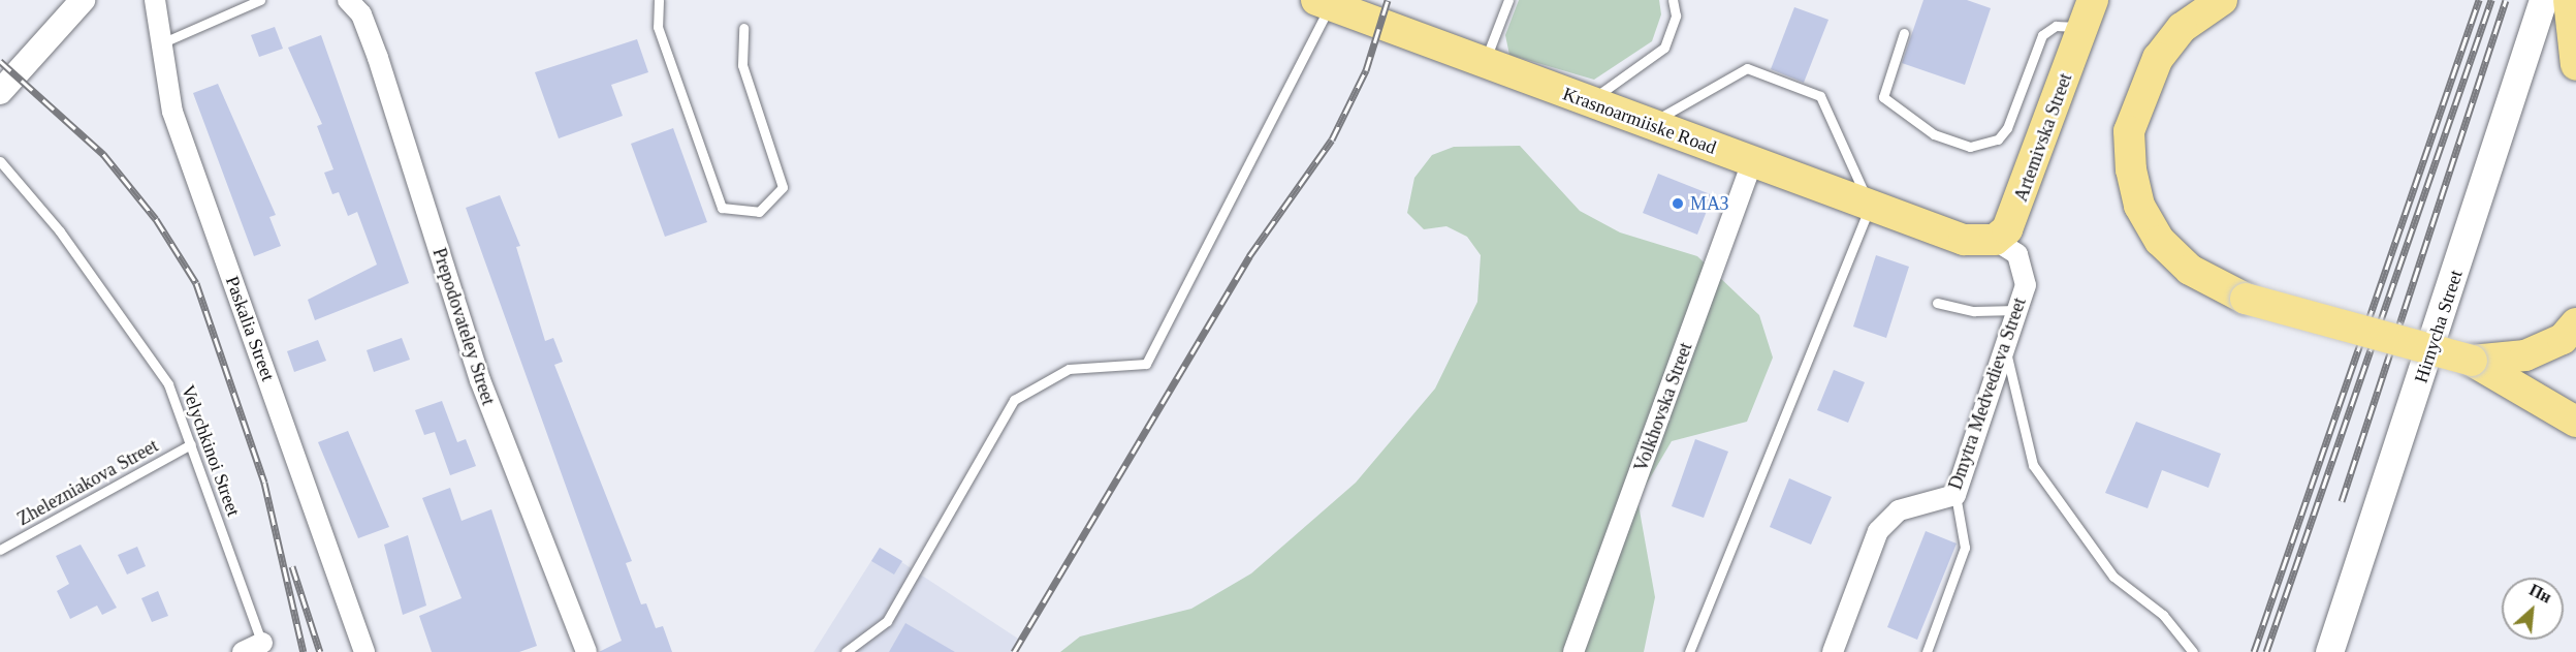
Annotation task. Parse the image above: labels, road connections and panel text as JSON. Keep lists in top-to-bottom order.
{
  "streets": {
    "main road": ["Krasnoarmiiske Road", "Artemivska Street", "Hirnycha Street"],
    "street": [
      "Prepodovateley Street",
      "Paskalia Street",
      "Dmytra Medvedieva Street",
      "Volkhovska Street"
    ],
    "lane": ["Velychkinoi Street", "Zhelezniakova Street"]
  },
  "crossings": [
    ["Krasnoarmiiske Road", "Artemivska Street"],
    ["Krasnoarmiiske Road", "Dmytra Medvedieva Street"],
    ["Krasnoarmiiske Road", "Volkhovska Street"],
    ["Artemivska Street", "Dmytra Medvedieva Street"],
    ["Velychkinoi Street", "Zhelezniakova Street"]
  ],
  "places": ["МАЗ"],
  "north": "top right"
}
